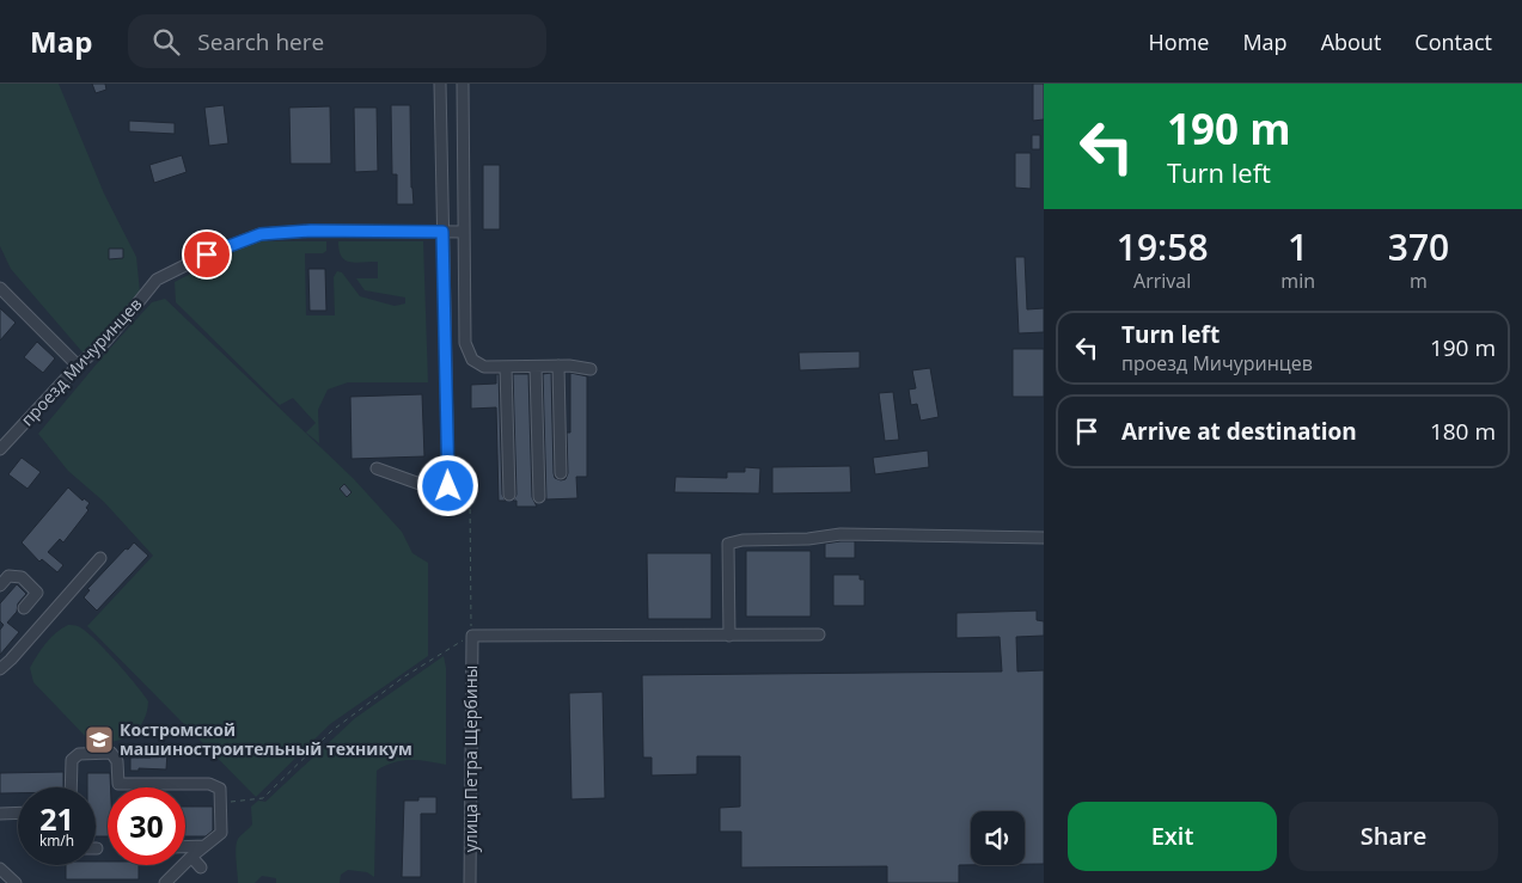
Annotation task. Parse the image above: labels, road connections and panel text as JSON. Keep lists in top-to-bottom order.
{
  "streets": {
    "street": ["проезд Мичуринцев", "улица Петра Щербины"]
  },
  "places": {
    "school or university": ["Костромской машиностроительный техникум"]
  },
  "page": {
    "header": "Map",
    "search": "Search here",
    "nav": [
      "Home",
      "Map",
      "About",
      "Contact"
    ],
    "turn": ["190 m", "Turn left"],
    "eta": [
      "19:58",
      "Arrival",
      "1",
      "min",
      "370",
      "m"
    ],
    "list": [
      {
        "name": "Turn left",
        "note": "проезд Мичуринцев",
        "value": "190 m"
      },
      {
        "name": "Arrive at destination",
        "value": "180 m"
      }
    ],
    "speed": "21 km/h",
    "limit": "30",
    "buttons": ["Exit", "Share"]
  }
}
